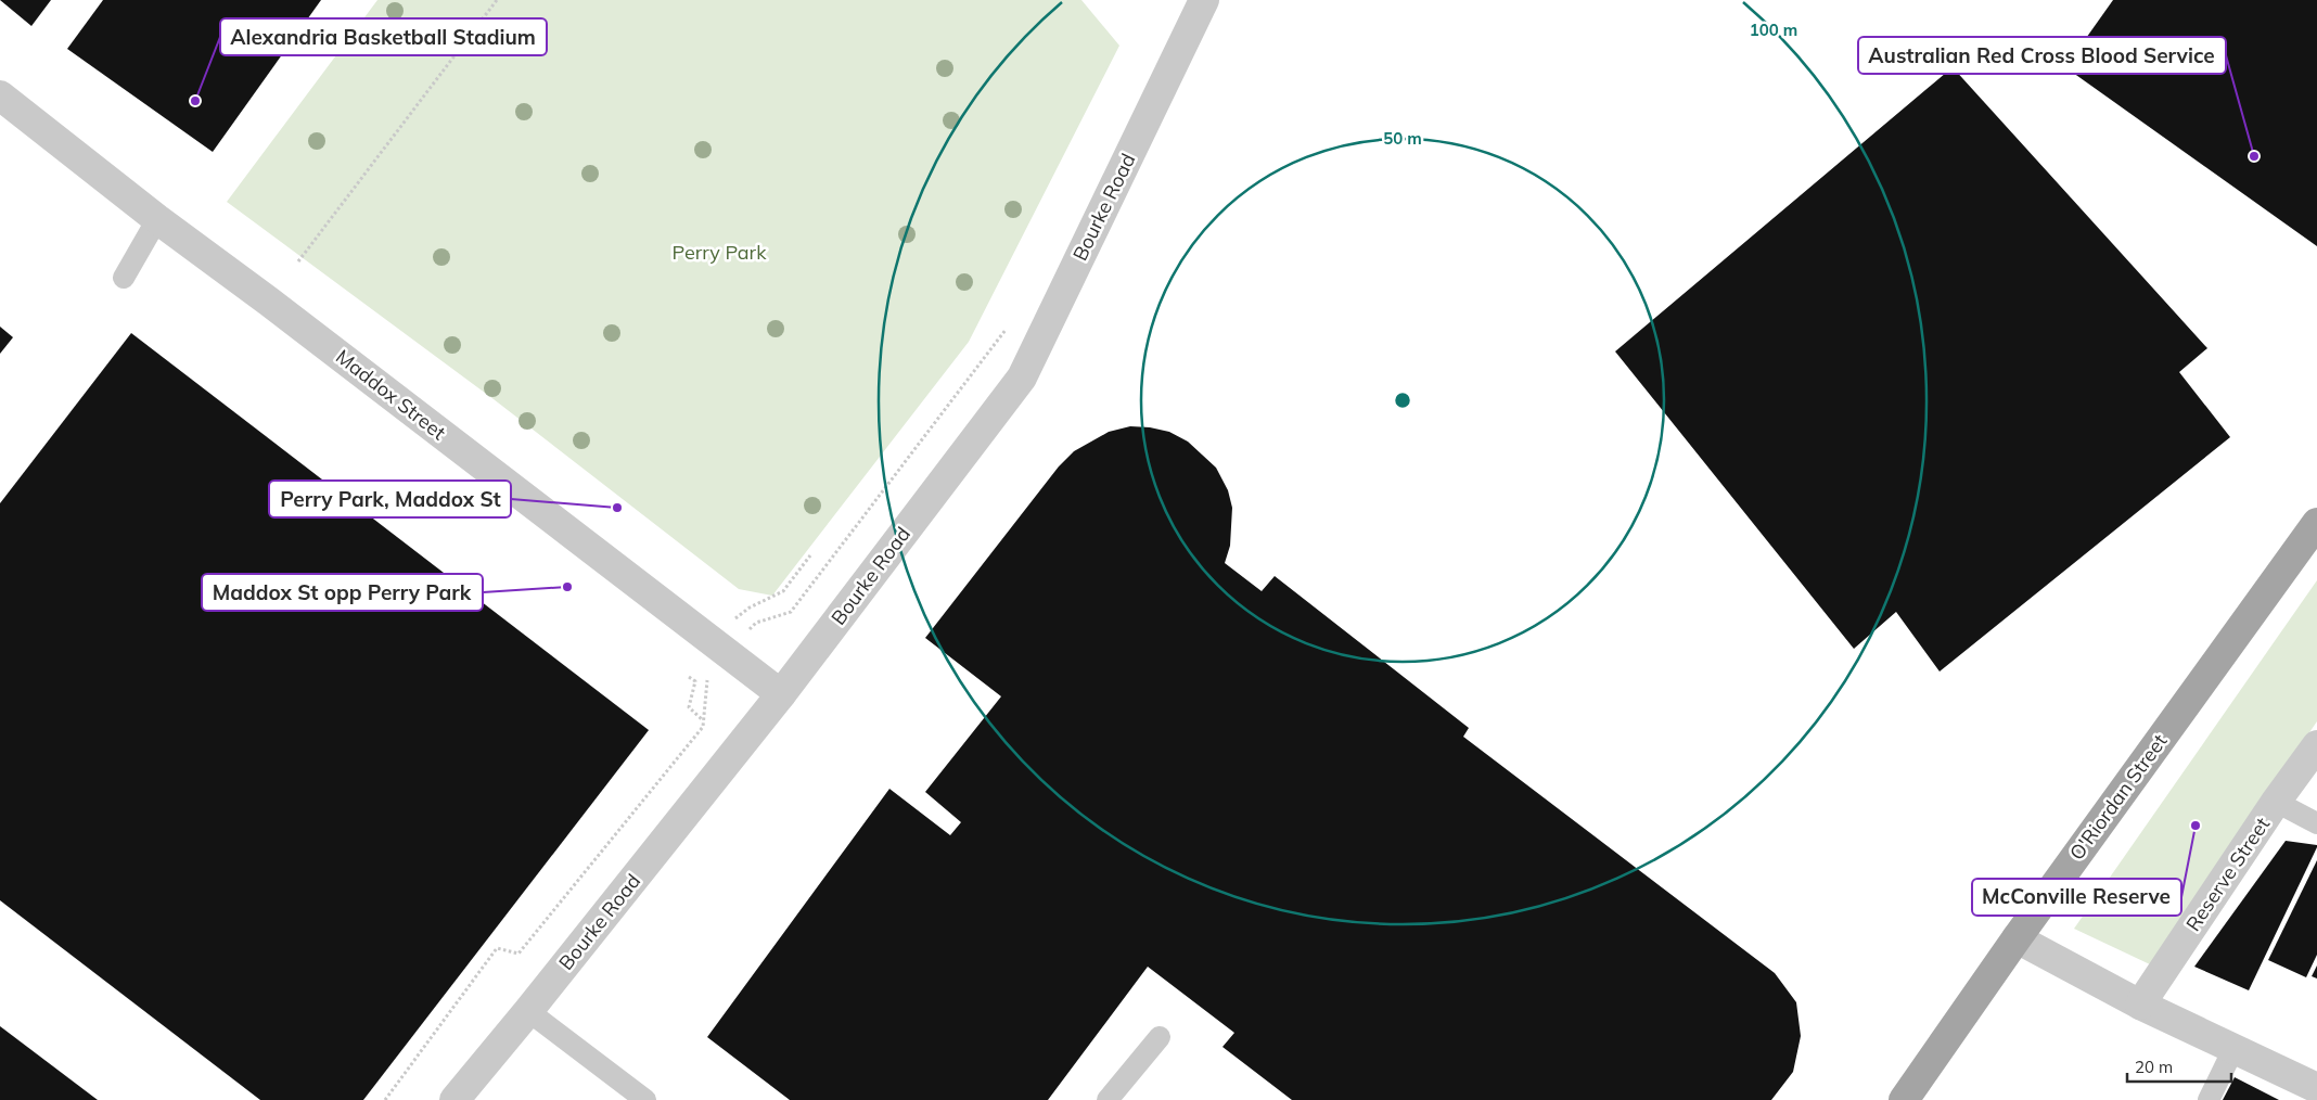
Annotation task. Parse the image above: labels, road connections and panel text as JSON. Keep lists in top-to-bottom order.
{
  "streets": {
    "main road": ["O'Riordan Street"],
    "street": ["Bourke Road", "Maddox Street", "Reserve Street"]
  },
  "crossings": [
    ["Bourke Road", "Maddox Street"]
  ],
  "parks": ["Perry Park"],
  "places": [
    "Alexandria Basketball Stadium",
    "Australian Red Cross Blood Service",
    "Perry Park, Maddox St",
    "Maddox St opp Perry Park",
    "McConville Reserve"
  ],
  "scale_bar": "20 m",
  "rings": ["100 m", "50 m"]
}
